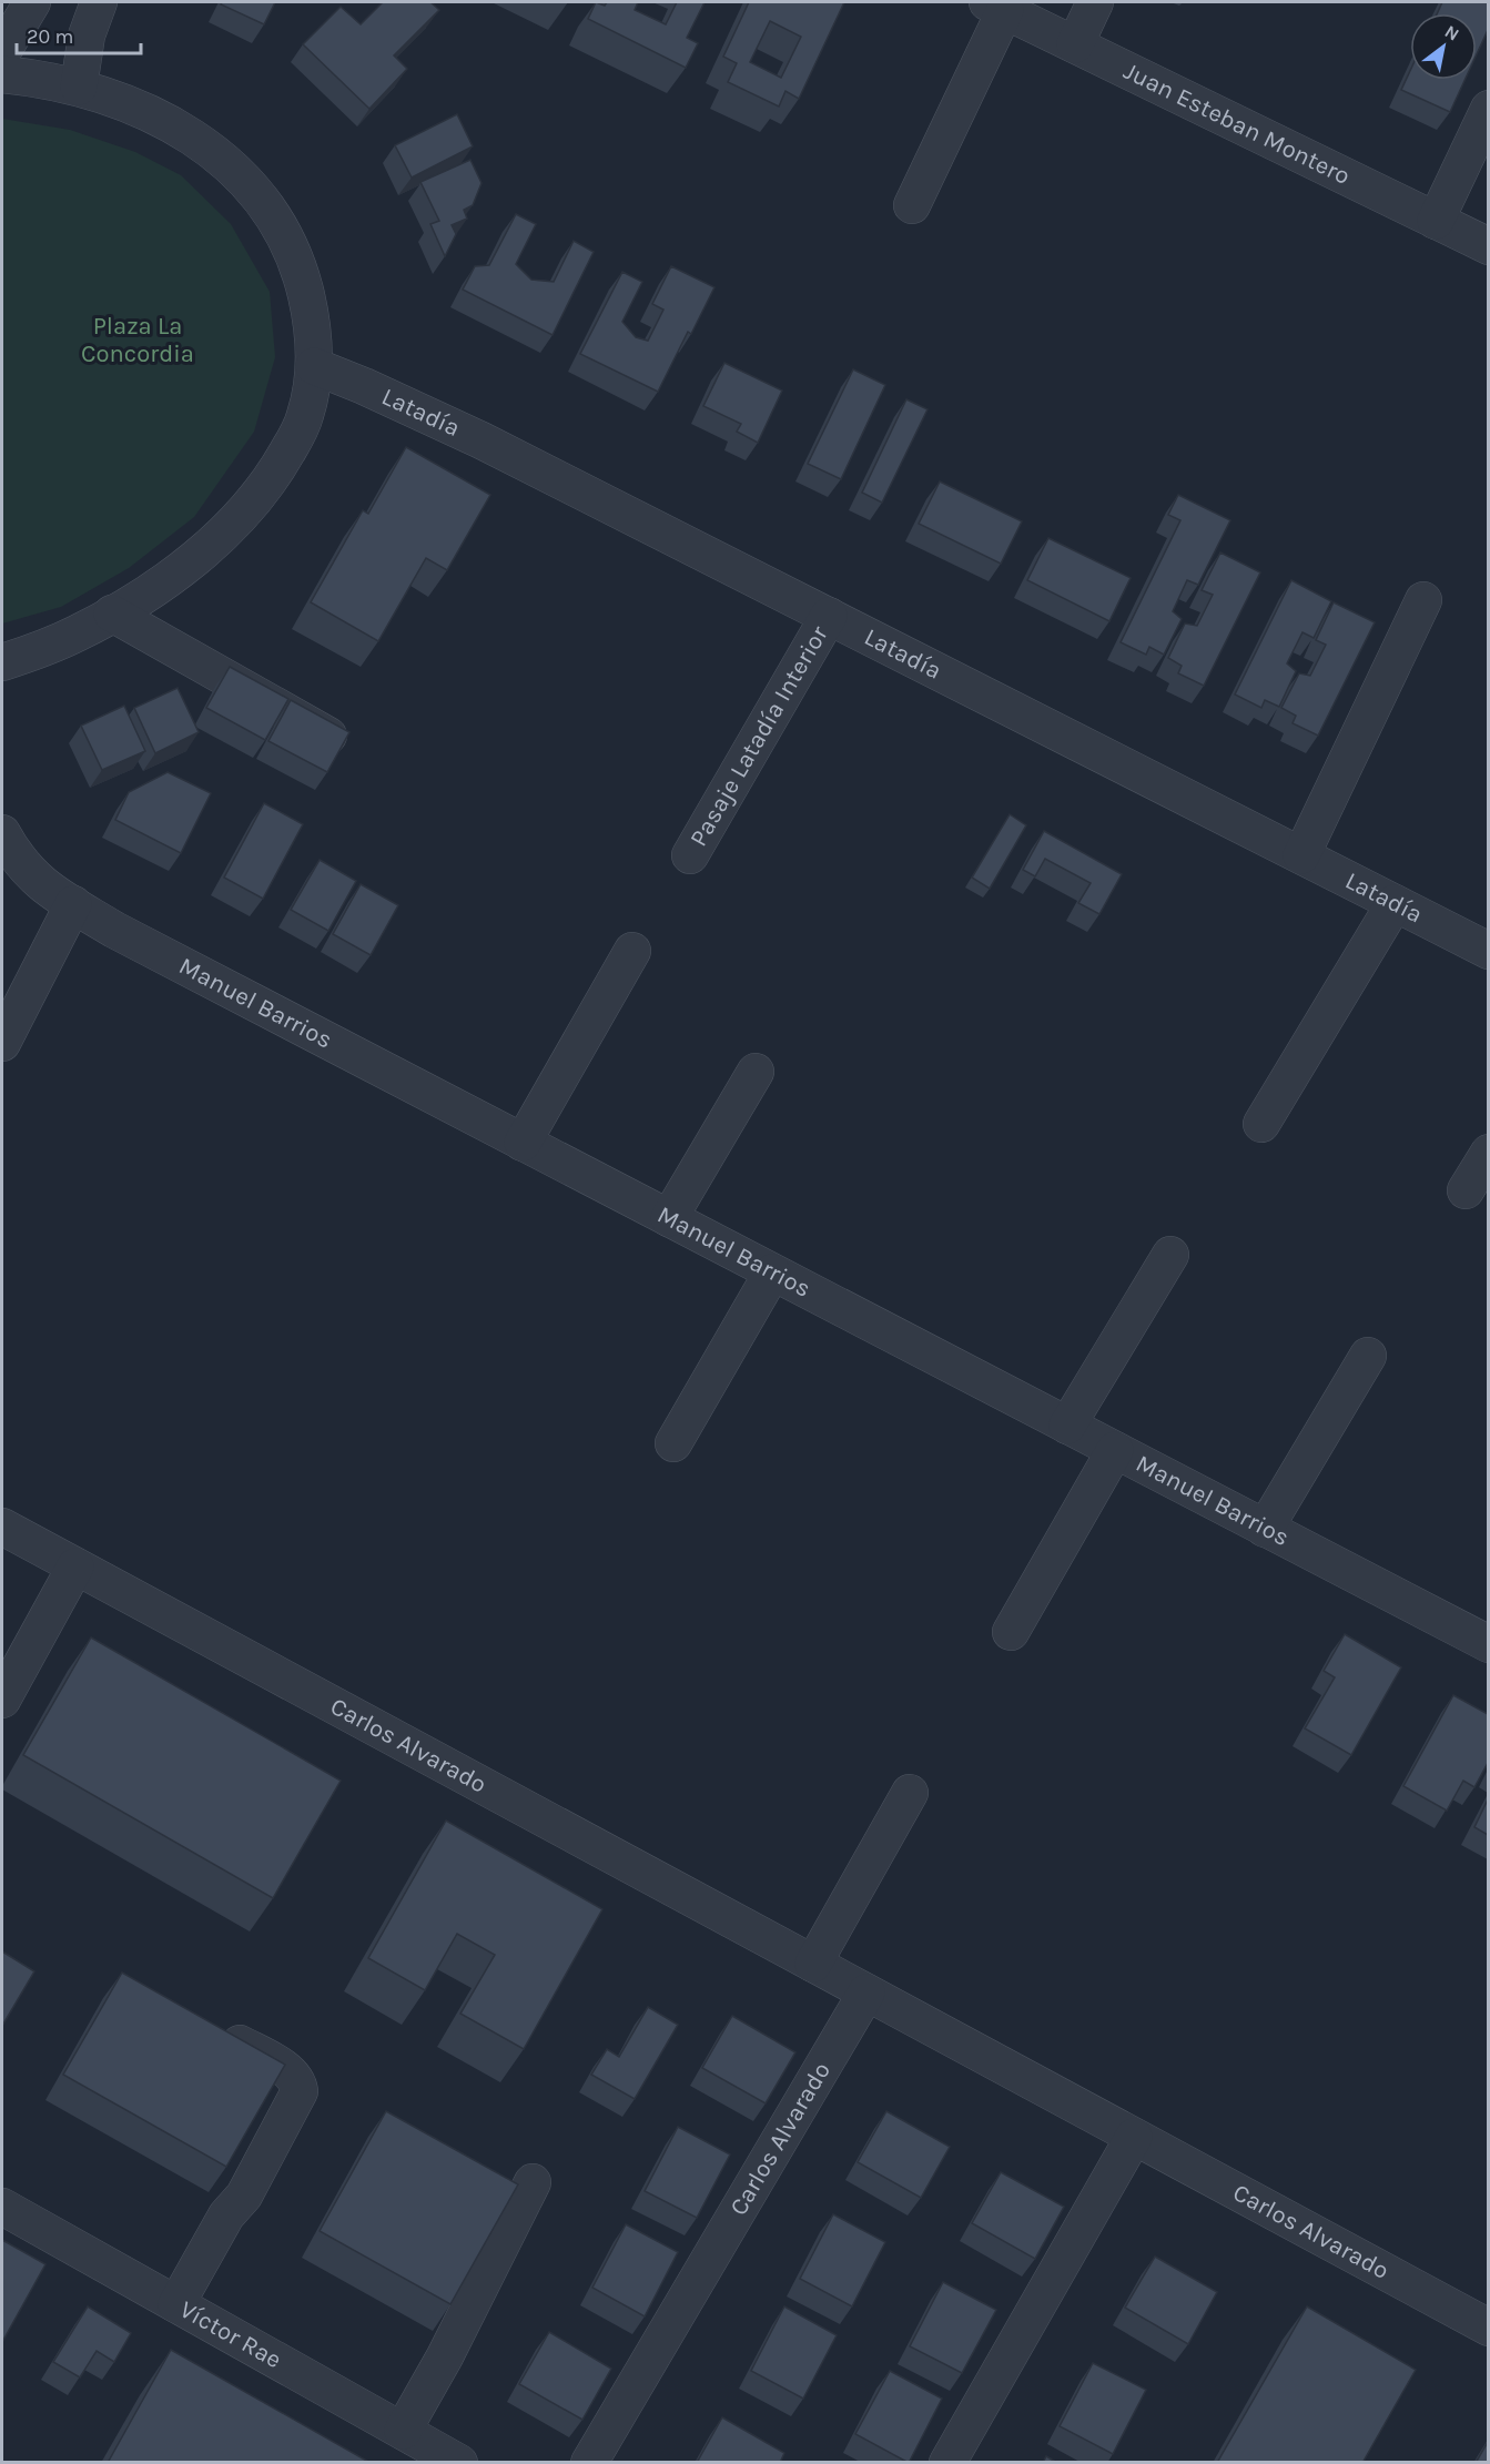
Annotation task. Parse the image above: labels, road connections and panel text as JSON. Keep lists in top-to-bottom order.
{
  "streets": {
    "street": [
      "Juan Esteban Montero",
      "Latadía",
      "Pasaje Latadía Interior",
      "Manuel Barrios",
      "Carlos Alvarado",
      "Víctor Rae"
    ]
  },
  "crossings": [
    ["Latadía", "Pasaje Latadía Interior"]
  ],
  "parks": ["Plaza La Concordia"],
  "scale_bar": "20 m",
  "north": "top right"
}
